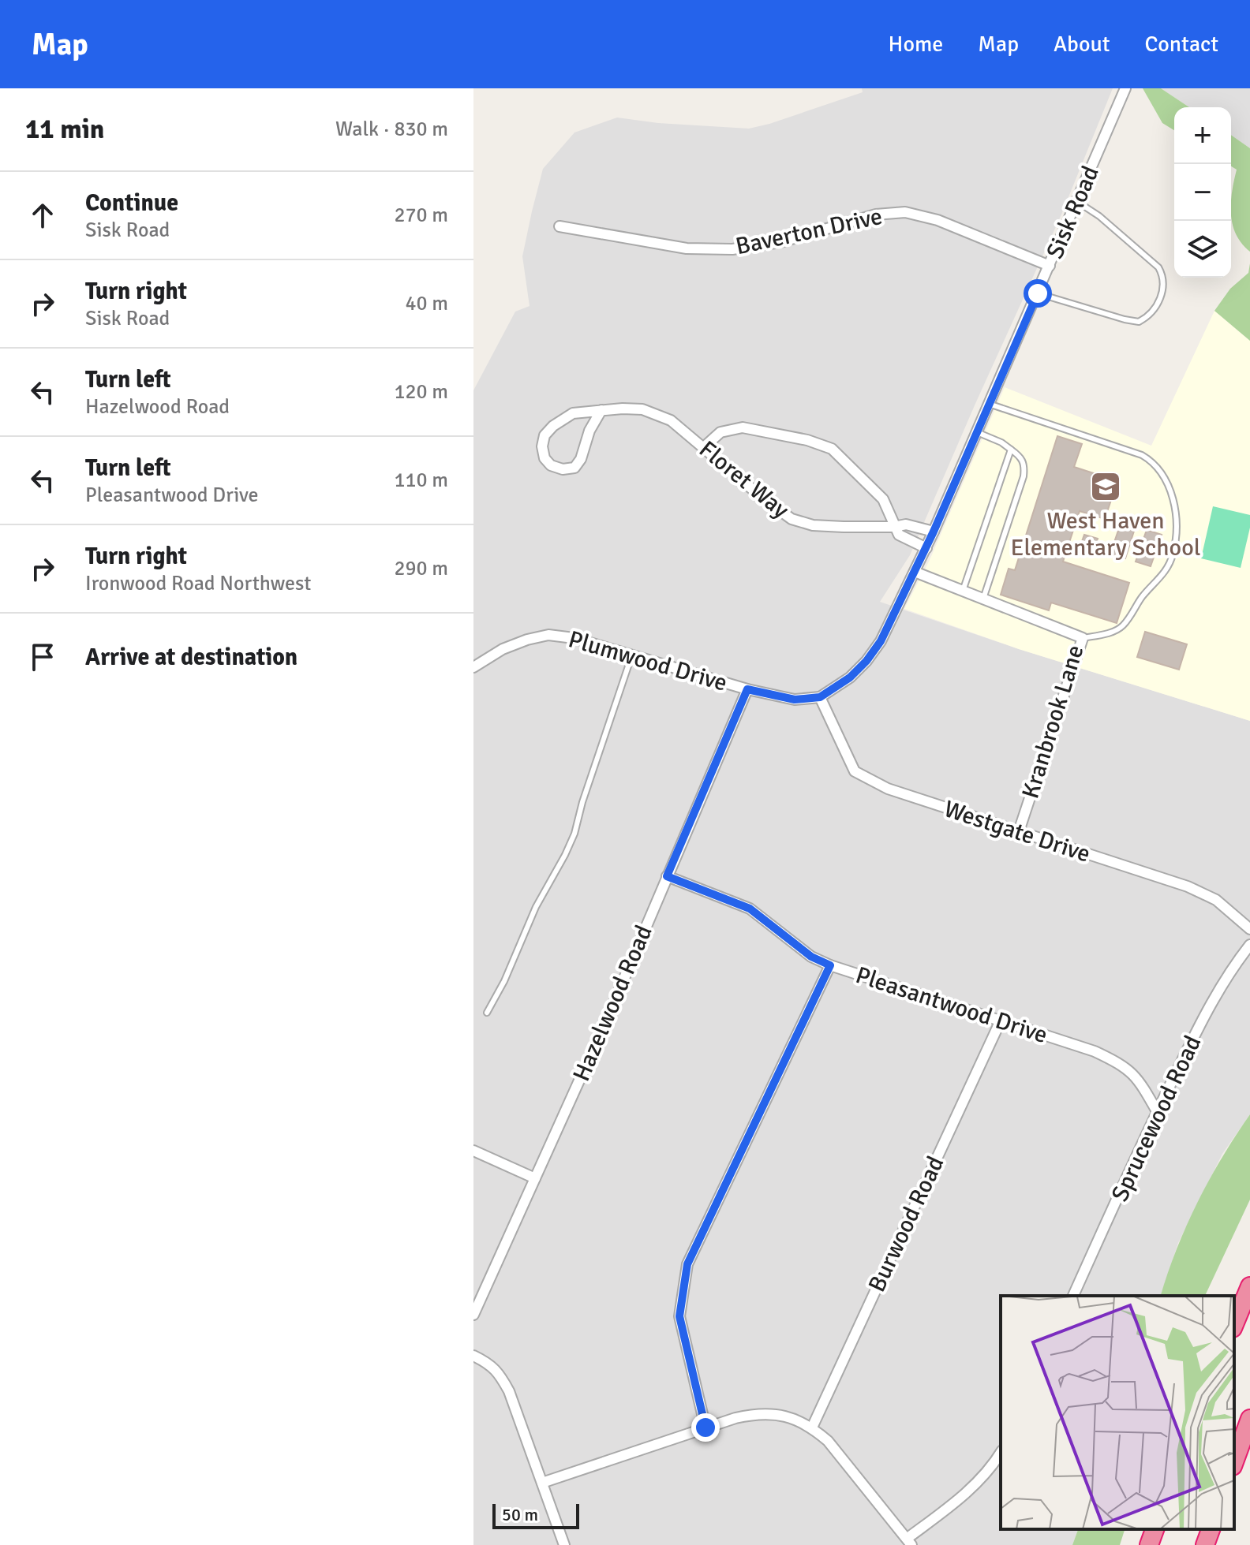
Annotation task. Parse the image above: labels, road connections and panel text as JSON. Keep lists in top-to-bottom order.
{
  "streets": {
    "street": [
      "Sisk Road",
      "Baverton Drive",
      "Floret Way",
      "Plumwood Drive",
      "Kranbrook Lane",
      "Westgate Drive",
      "Hazelwood Road",
      "Pleasantwood Drive",
      "Sprucewood Road",
      "Burwood Road"
    ]
  },
  "crossings": [
    ["Sisk Road", "Baverton Drive"],
    ["Sisk Road", "Floret Way"],
    ["Sisk Road", "Kranbrook Lane"],
    ["Sisk Road", "Westgate Drive"],
    ["Plumwood Drive", "Hazelwood Road"],
    ["Kranbrook Lane", "Westgate Drive"],
    ["Hazelwood Road", "Pleasantwood Drive"],
    ["Pleasantwood Drive", "Sprucewood Road"],
    ["Pleasantwood Drive", "Burwood Road"]
  ],
  "places": {
    "school or university": ["West Haven Elementary School"]
  },
  "scale_bar": "50 m",
  "page": {
    "header": "Map",
    "nav": [
      "Home",
      "Map",
      "About",
      "Contact"
    ],
    "heading": ["11 min", "Walk · 830 m"],
    "map_buttons": ["+", "−"],
    "list": [
      ["Continue", "Sisk Road", "270 m"],
      ["Turn right", "Sisk Road", "40 m"],
      ["Turn left", "Hazelwood Road", "120 m"],
      ["Turn left", "Pleasantwood Drive", "110 m"],
      ["Turn right", "Ironwood Road Northwest", "290 m"],
      "Arrive at destination"
    ],
    "scale": "50 m"
  }
}
